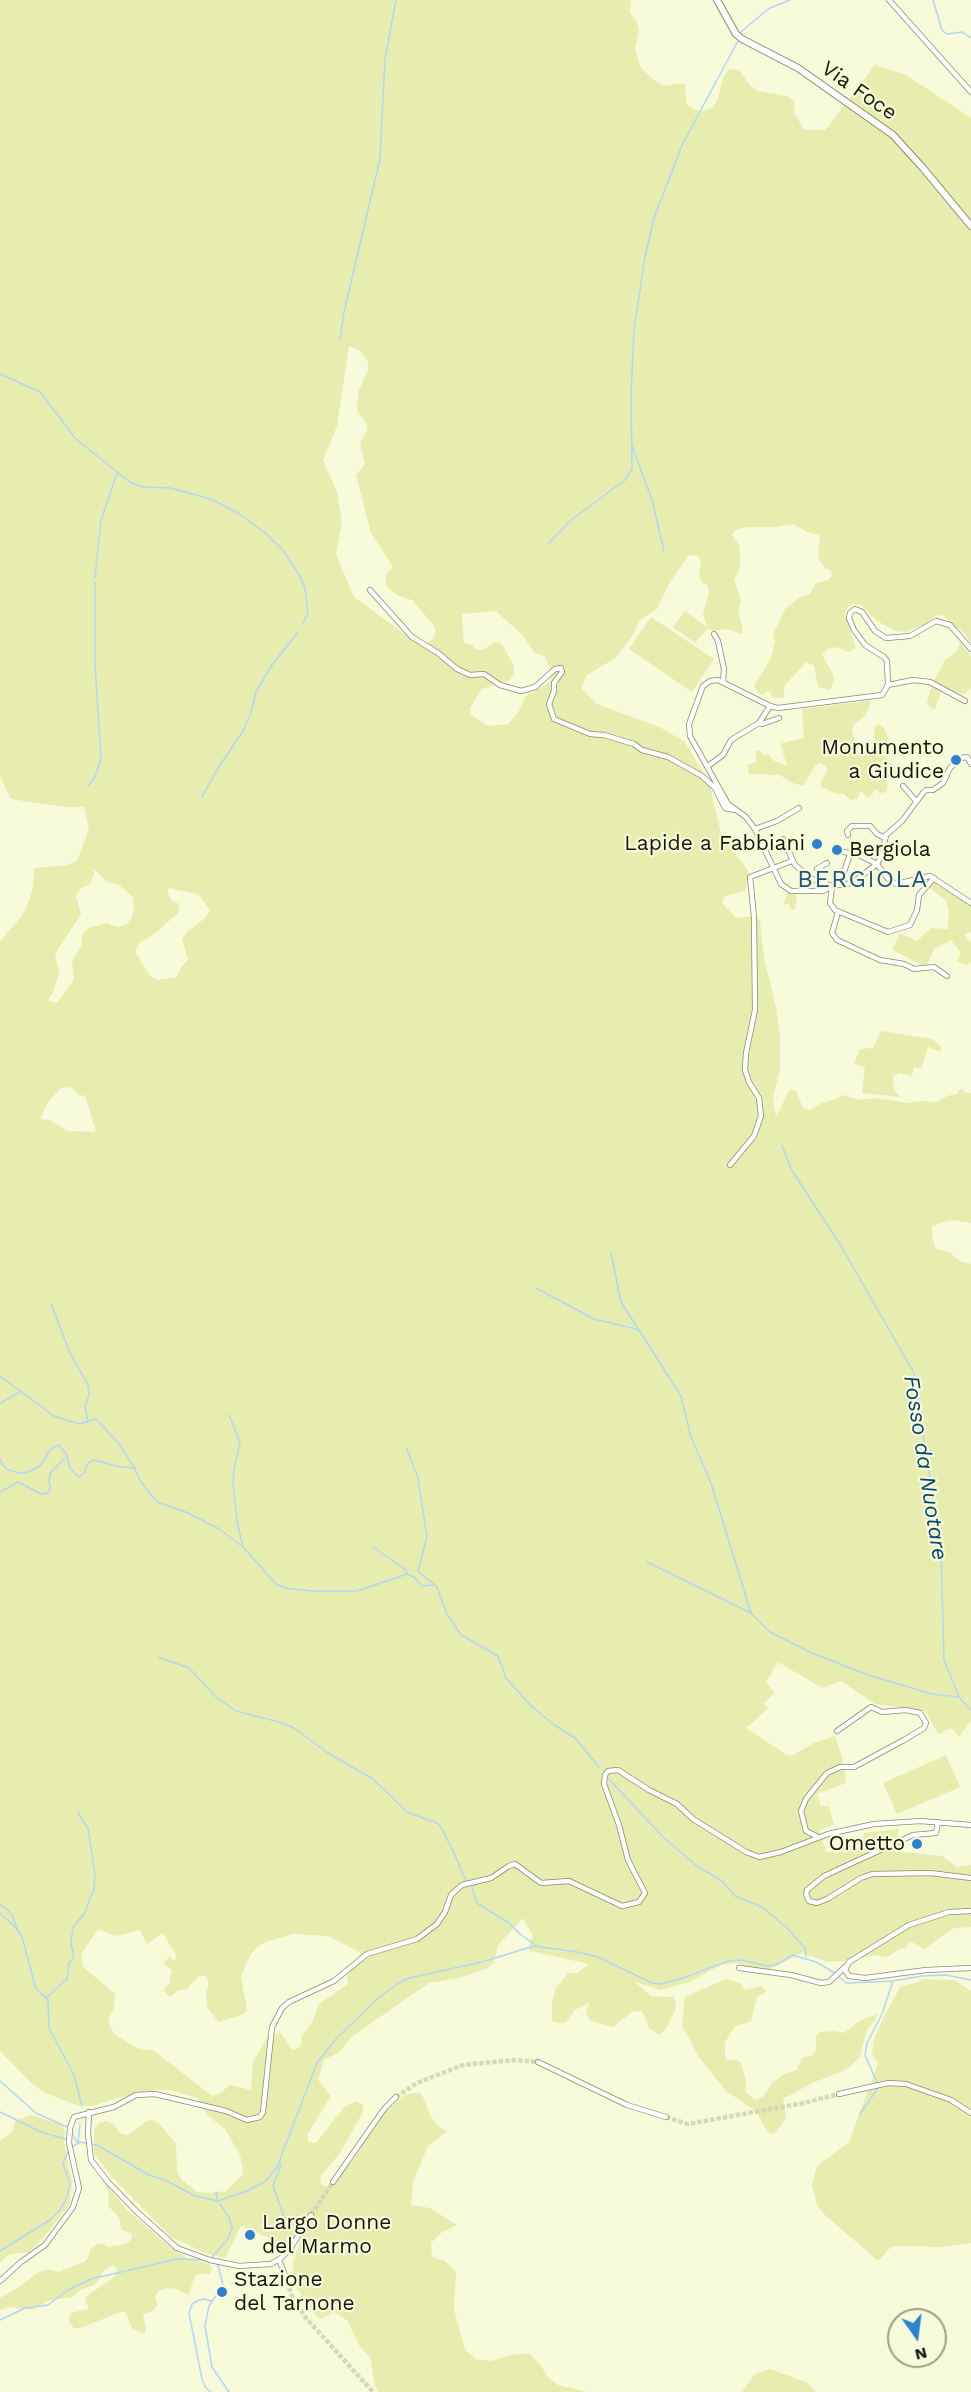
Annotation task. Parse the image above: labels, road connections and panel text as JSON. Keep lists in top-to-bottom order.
{
  "streets": {
    "main road": ["Via Foce"]
  },
  "districts": ["BERGIOLA"],
  "water": ["Fosso da Nuotare"],
  "places": [
    "Monumento a Giudice",
    "Lapide a Fabbiani",
    "Bergiola",
    "Ometto",
    "Largo Donne del Marmo",
    "Stazione del Tarnone"
  ],
  "north": "bottom"
}
